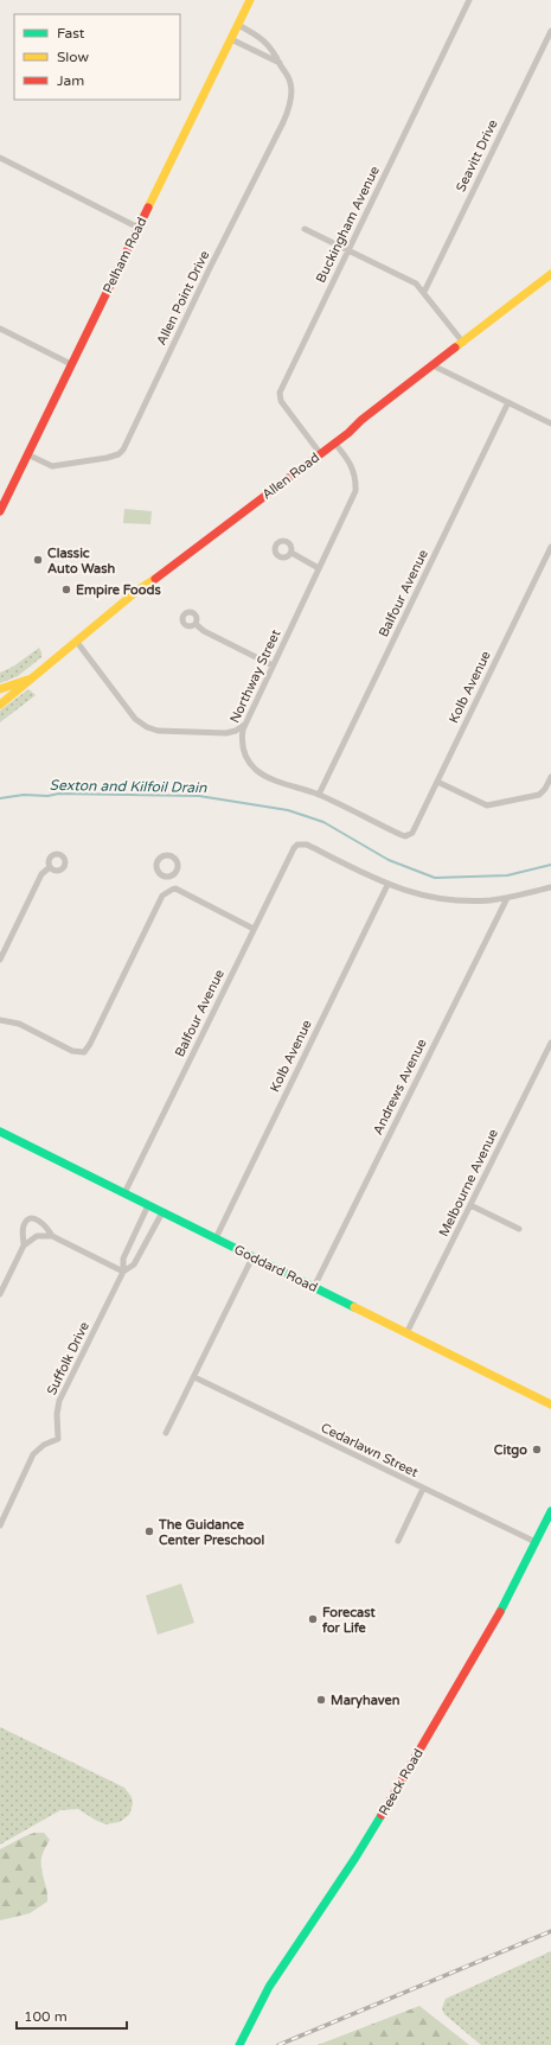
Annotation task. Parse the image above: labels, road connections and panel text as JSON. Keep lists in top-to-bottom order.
{
  "streets": {
    "main road": [
      "Pelham Road",
      "Allen Road",
      "Goddard Road",
      "Reeck Road"
    ],
    "street": [
      "Seavitt Drive",
      "Buckingham Avenue",
      "Allen Point Drive",
      "Balfour Avenue",
      "Northway Street",
      "Kolb Avenue",
      "Andrews Avenue",
      "Melbourne Avenue",
      "Suffolk Drive",
      "Cedarlawn Street"
    ]
  },
  "crossings": [
    ["Buckingham Avenue", "Allen Road"],
    ["Pelham Road", "Allen Point Drive"],
    ["Allen Road", "Northway Street"],
    ["Balfour Avenue", "Northway Street"],
    ["Balfour Avenue", "Kolb Avenue"],
    ["Balfour Avenue", "Goddard Road"],
    ["Northway Street", "Kolb Avenue"],
    ["Kolb Avenue", "Goddard Road"],
    ["Andrews Avenue", "Goddard Road"],
    ["Melbourne Avenue", "Goddard Road"],
    ["Goddard Road", "Suffolk Drive"],
    ["Cedarlawn Street", "Reeck Road"]
  ],
  "water": ["Sexton and Kilfoil Drain"],
  "places": [
    "Classic Auto Wash",
    "Empire Foods",
    "Citgo",
    "The Guidance Center Preschool",
    "Forecast for Life",
    "Maryhaven"
  ],
  "legend": ["Fast", "Slow", "Jam"],
  "scale_bar": "100 m"
}
